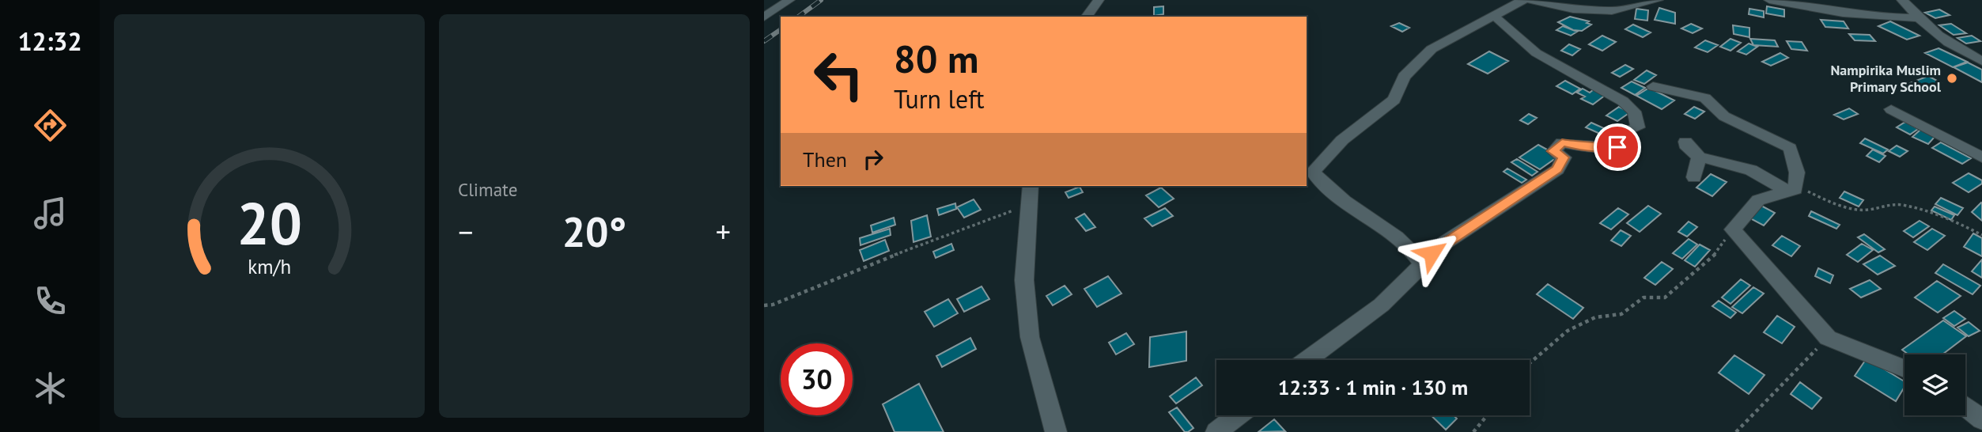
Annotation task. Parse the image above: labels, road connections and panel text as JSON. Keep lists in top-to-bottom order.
{
  "places": ["Nampirika Muslim Primary School"],
  "page": {
    "tabs": "12:32",
    "tile": "Climate",
    "turn": ["80 m", "Turn left"],
    "then": "Then",
    "heat": ["−", "20°", "+"],
    "limit": "30",
    "trip": "12:33 · 1 min · 130 m",
    "gauge": ["20", "km/h"]
  }
}
